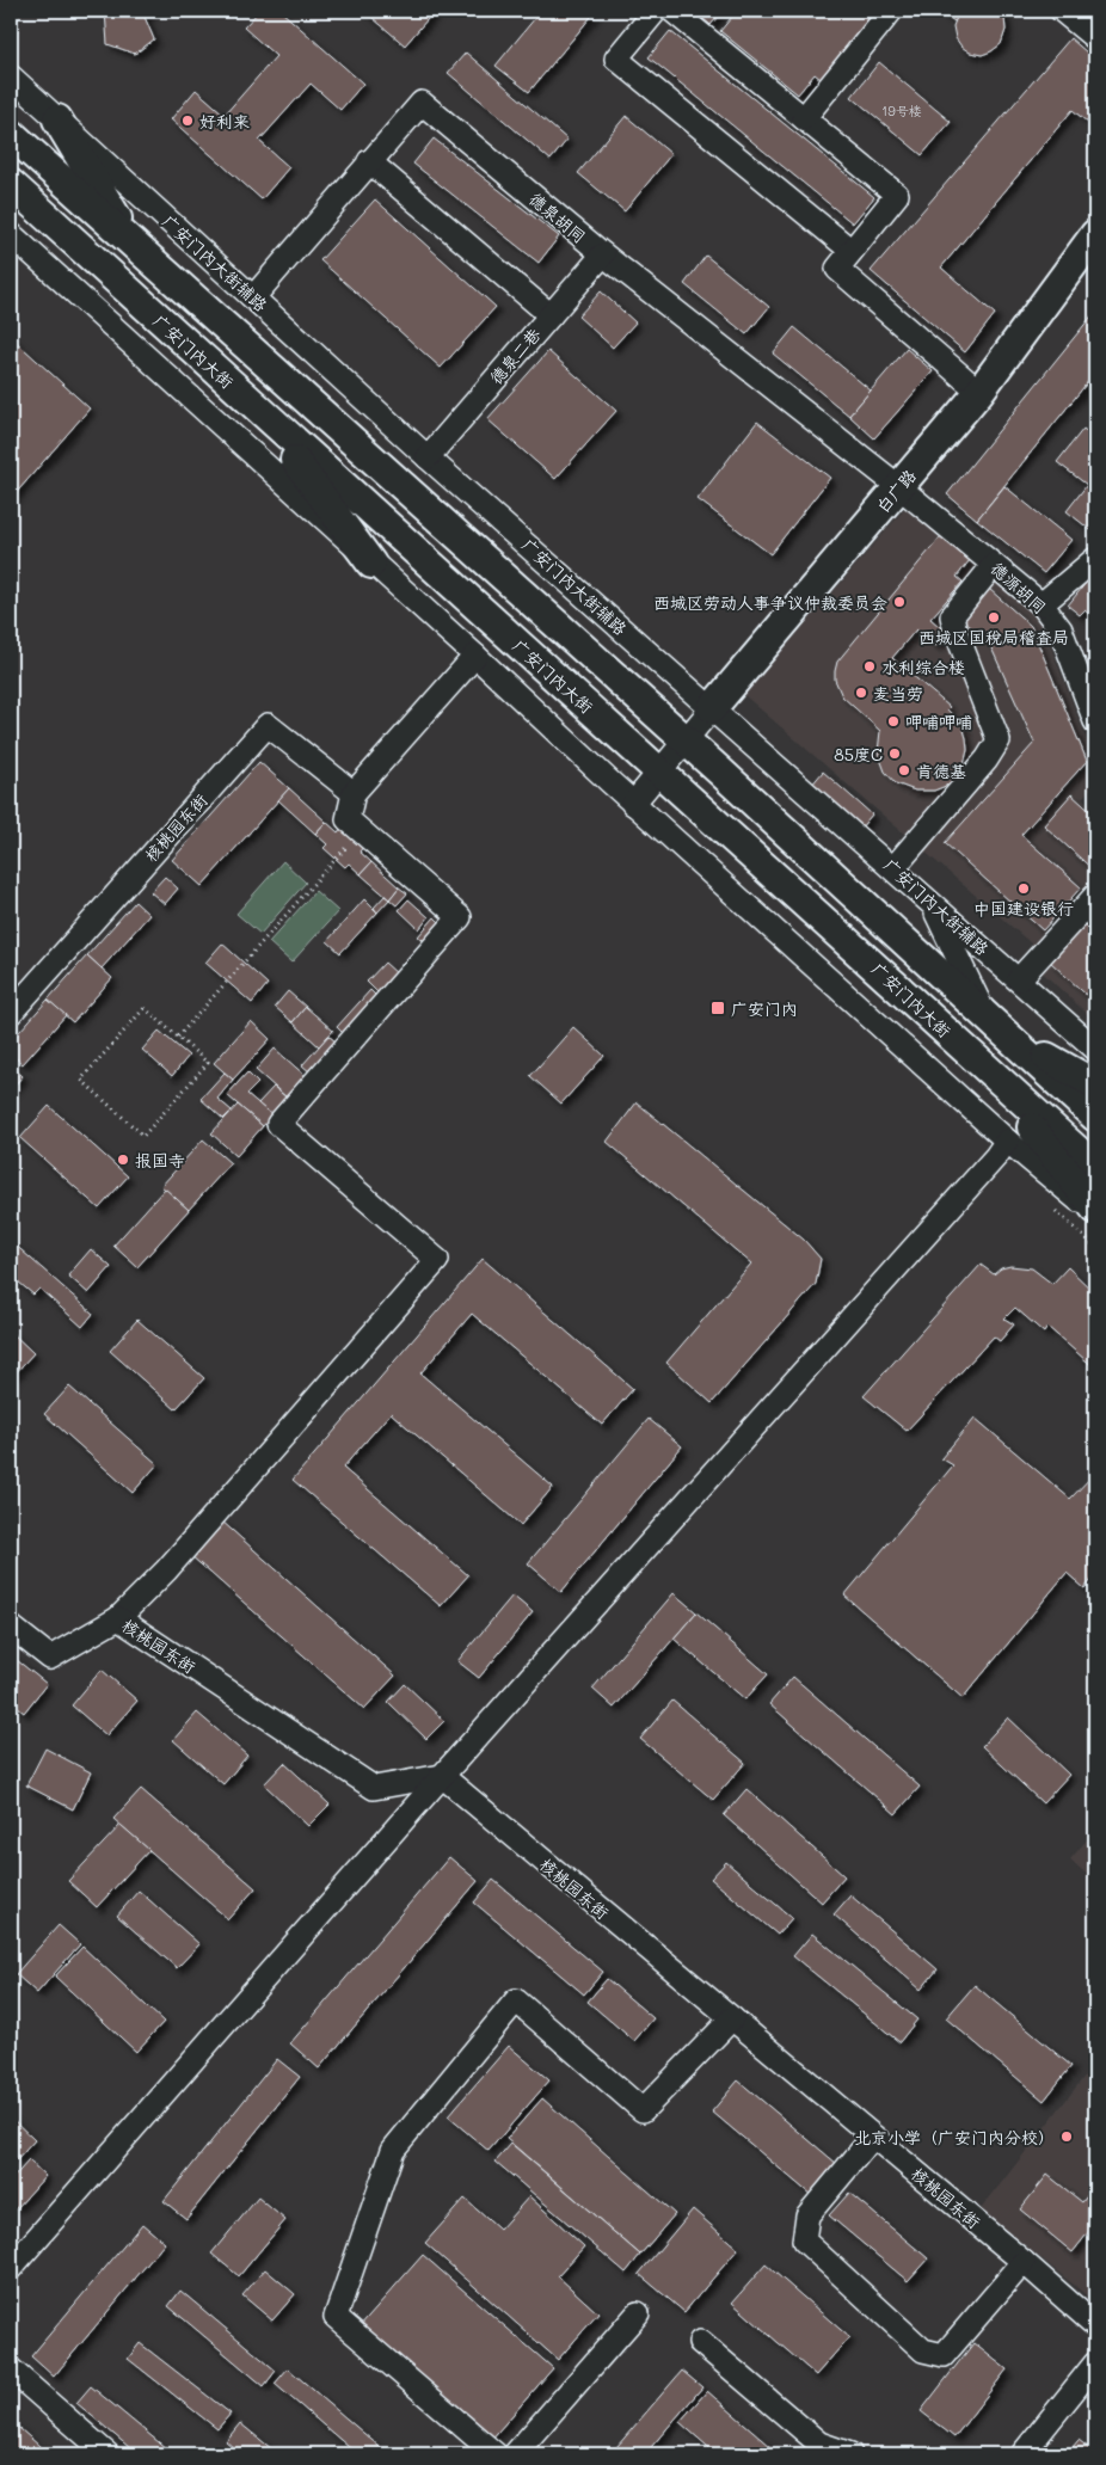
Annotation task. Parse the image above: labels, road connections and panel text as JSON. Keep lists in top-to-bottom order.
{
  "streets": {
    "main road": ["广安门内大街", "白广路"],
    "street": [
      "德泉胡同",
      "广安门内大街辅路",
      "德泉二巷",
      "德源胡同",
      "核桃园东街"
    ]
  },
  "crossings": [
    ["德泉胡同", "广安门内大街辅路"],
    ["德泉胡同", "德泉二巷"],
    ["德泉胡同", "白广路"],
    ["德泉胡同", "德源胡同"],
    ["广安门内大街辅路", "德泉二巷"],
    ["广安门内大街辅路", "白广路"],
    ["广安门内大街", "白广路"],
    ["白广路", "德源胡同"]
  ],
  "places": {
    "other": [
      "好利来",
      "西城区劳动人事争议仲裁委员会",
      "西城区国税局稽查局",
      "水利综合楼",
      "麦当劳",
      "呷哺呷哺",
      "85度C",
      "肯德基",
      "中国建设银行",
      "报国寺",
      "北京小学（广安门内分校）"
    ],
    "transit": ["广安门内"]
  },
  "house_numbers": ["19号楼"]
}
